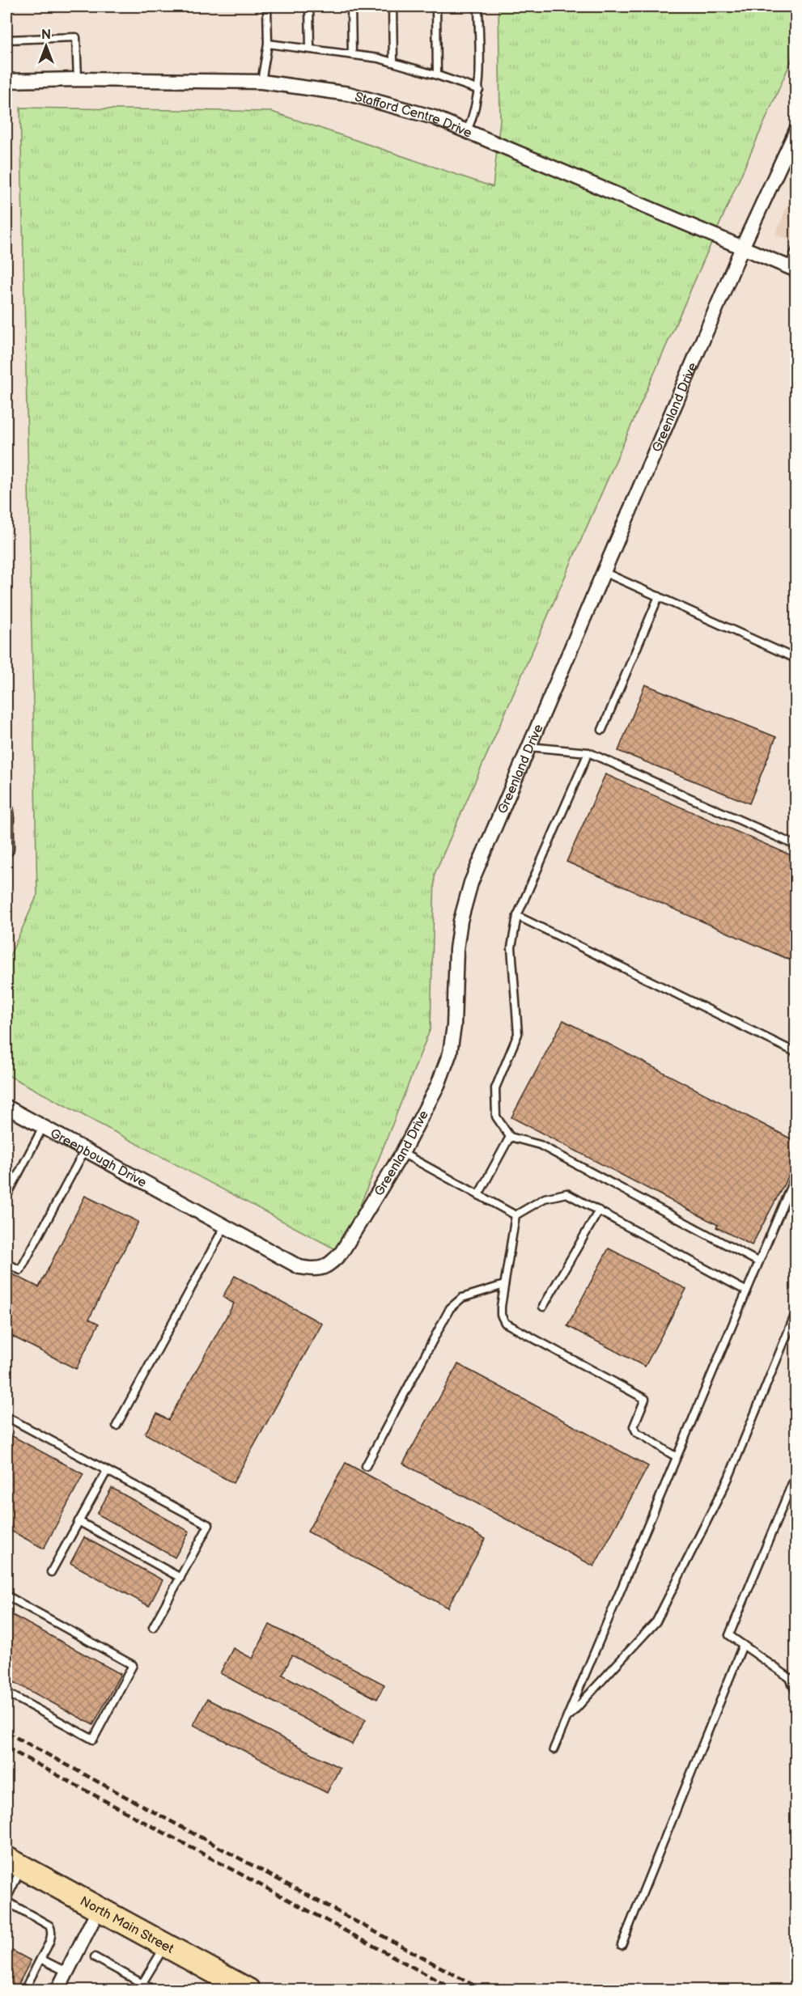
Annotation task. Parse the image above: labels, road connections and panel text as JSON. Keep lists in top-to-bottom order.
{
  "streets": {
    "highway": ["North Main Street"],
    "street": ["Stafford Centre Drive", "Greenland Drive", "Greenbough Drive"]
  },
  "crossings": [
    ["Stafford Centre Drive", "Greenland Drive"],
    ["Greenland Drive", "Greenbough Drive"]
  ],
  "north": "top"
}
